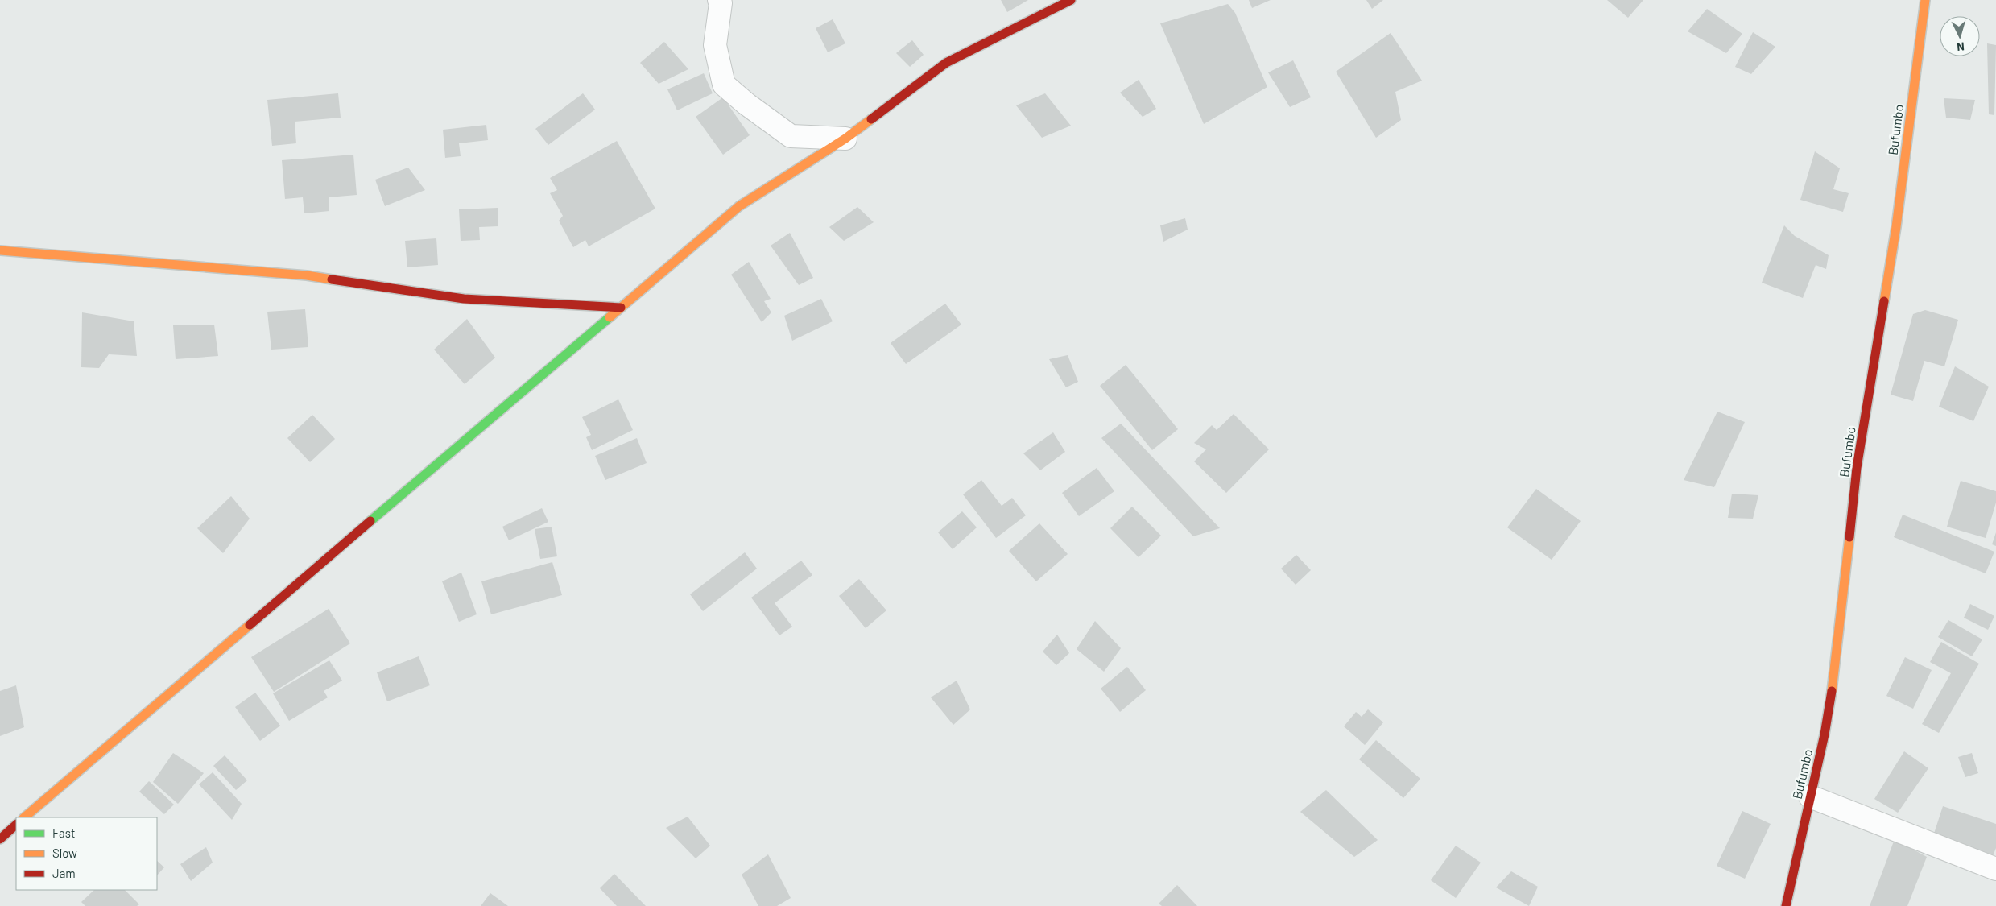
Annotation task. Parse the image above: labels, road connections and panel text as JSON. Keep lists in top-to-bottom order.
{
  "streets": {
    "street": ["Bufumbo"]
  },
  "legend": ["Fast", "Slow", "Jam"],
  "north": "bottom"
}
